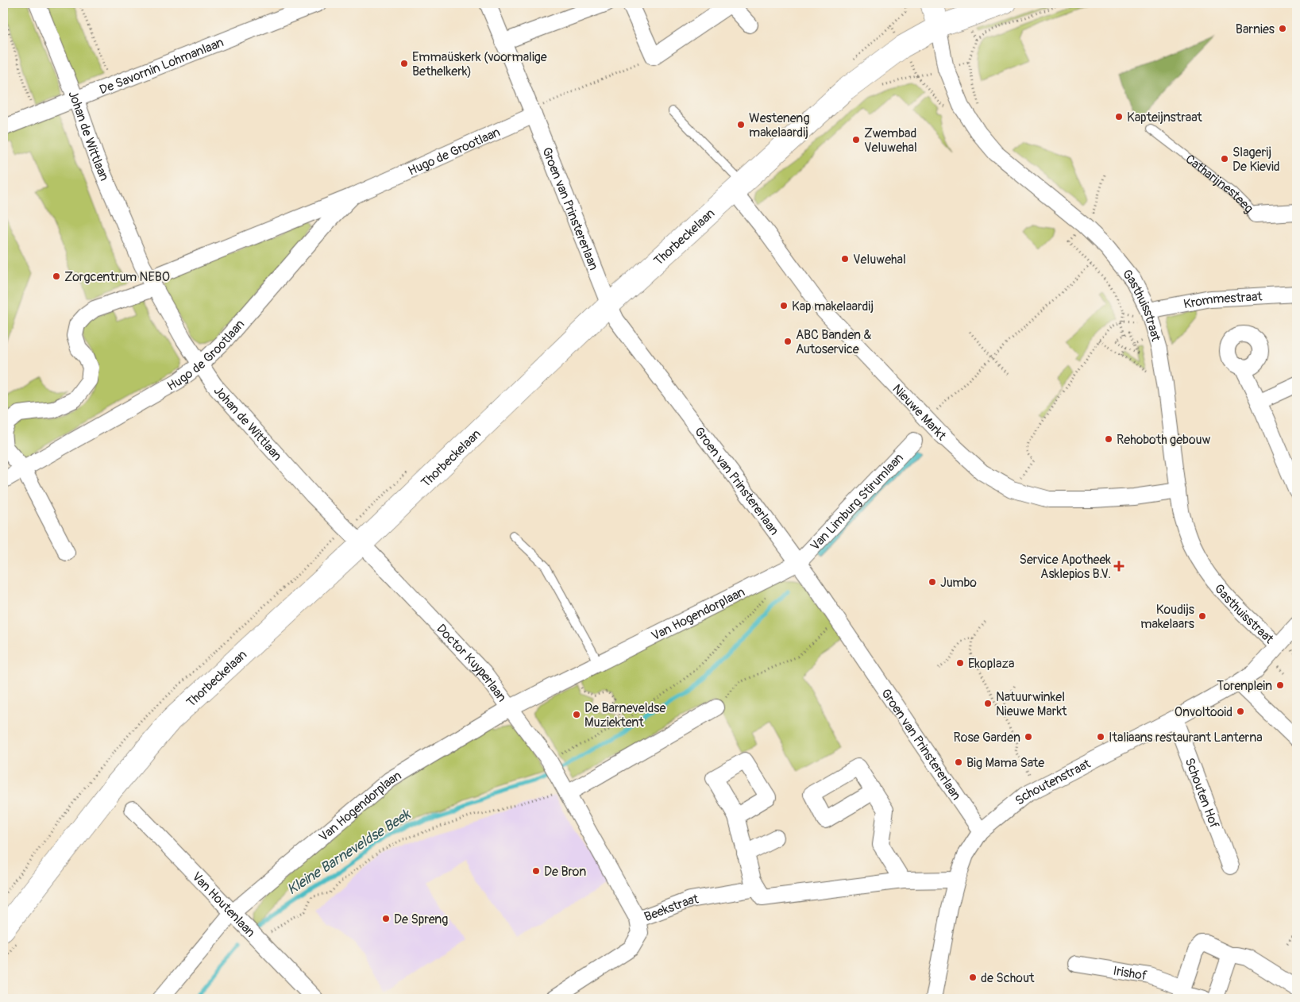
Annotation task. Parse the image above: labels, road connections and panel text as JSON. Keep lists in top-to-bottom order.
{
  "streets": {
    "main road": ["Thorbeckelaan", "Gasthuisstraat"],
    "street": [
      "De Savornin Lohmanlaan",
      "Johan de Wittlaan",
      "Hugo de Grootlaan",
      "Catharijnesteeg",
      "Groen van Prinstererlaan",
      "Krommestraat",
      "Nieuwe Markt",
      "Van Limburg Stirumlaan",
      "Van Hogendorplaan",
      "Doctor Kuyperlaan",
      "Schoutenstraat",
      "Schouten Hof",
      "Van Houtenlaan",
      "Beekstraat",
      "Irishof"
    ]
  },
  "crossings": [
    ["De Savornin Lohmanlaan", "Johan de Wittlaan"],
    ["Johan de Wittlaan", "Hugo de Grootlaan"],
    ["Johan de Wittlaan", "Thorbeckelaan"],
    ["Johan de Wittlaan", "Doctor Kuyperlaan"],
    ["Hugo de Grootlaan", "Groen van Prinstererlaan"],
    ["Groen van Prinstererlaan", "Thorbeckelaan"],
    ["Groen van Prinstererlaan", "Van Limburg Stirumlaan"],
    ["Groen van Prinstererlaan", "Van Hogendorplaan"],
    ["Groen van Prinstererlaan", "Schoutenstraat"],
    ["Thorbeckelaan", "Gasthuisstraat"],
    ["Thorbeckelaan", "Nieuwe Markt"],
    ["Thorbeckelaan", "Doctor Kuyperlaan"],
    ["Krommestraat", "Gasthuisstraat"],
    ["Gasthuisstraat", "Nieuwe Markt"],
    ["Gasthuisstraat", "Schoutenstraat"],
    ["Van Limburg Stirumlaan", "Van Hogendorplaan"],
    ["Van Hogendorplaan", "Doctor Kuyperlaan"],
    ["Van Hogendorplaan", "Van Houtenlaan"],
    ["Doctor Kuyperlaan", "Beekstraat"],
    ["Schoutenstraat", "Schouten Hof"],
    ["Schoutenstraat", "Beekstraat"]
  ],
  "water": ["Kleine Barneveldse Beek"],
  "places": {
    "other": [
      "Barnies",
      "Emmaüskerk (voormalige Bethelkerk)",
      "Kapteijnstraat",
      "Westeneng makelaardij",
      "Zwembad Veluwehal",
      "Slagerij De Kievid",
      "Veluwehal",
      "Zorgcentrum NEBO",
      "Kap makelaardij",
      "ABC Banden & Autoservice",
      "Rehoboth gebouw",
      "Jumbo",
      "Koudijs makelaars",
      "Ekoplaza",
      "Torenplein",
      "Natuurwinkel Nieuwe Markt",
      "Onvoltooid",
      "De Barneveldse Muziektent",
      "Rose Garden",
      "Italiaans restaurant Lanterna",
      "Big Mama Sate",
      "De Bron",
      "De Spreng",
      "de Schout"
    ],
    "health": ["Service Apotheek Asklepios B.V."]
  }
}
